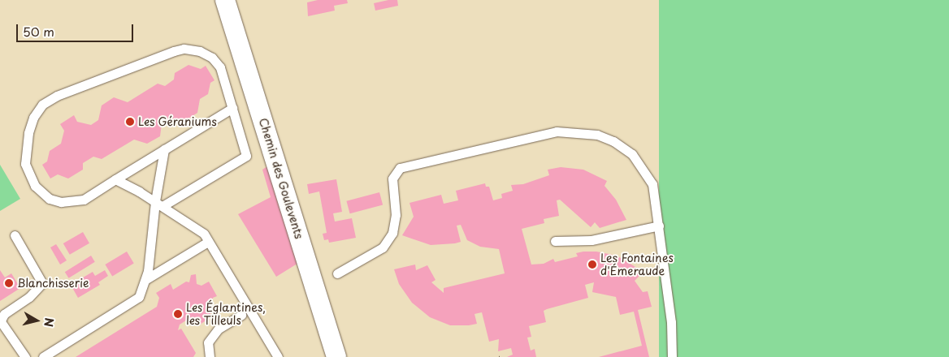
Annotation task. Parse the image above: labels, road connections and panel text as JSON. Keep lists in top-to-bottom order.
{
  "streets": {
    "street": ["Chemin des Goulevents"]
  },
  "places": [
    "Les Géraniums",
    "Les Fontaines d'Émeraude",
    "Blanchisserie",
    "Les Églantines, les Tilleuls"
  ],
  "scale_bar": "50 m",
  "north": "right"
}
